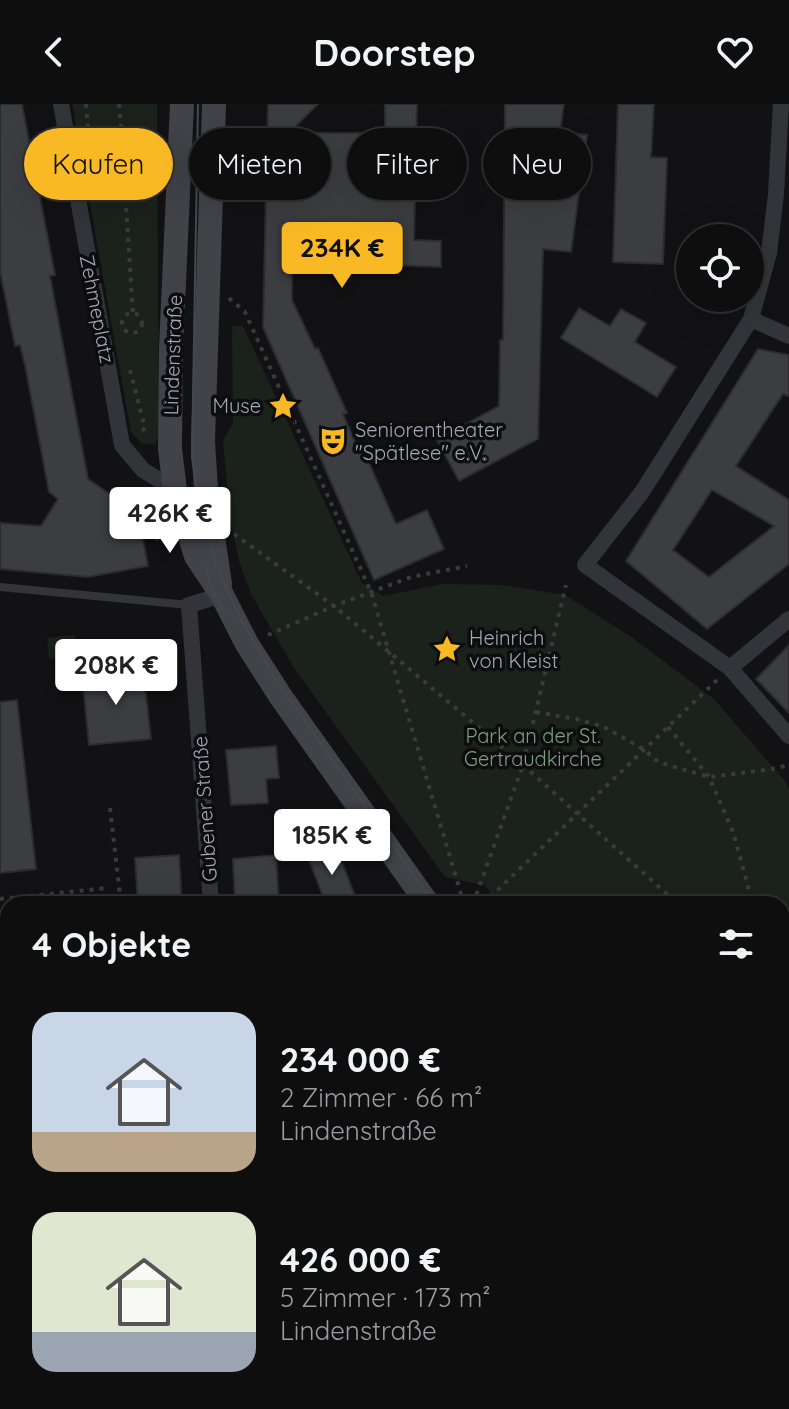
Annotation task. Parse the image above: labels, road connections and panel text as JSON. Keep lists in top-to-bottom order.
{
  "streets": {
    "street": ["Zehmeplatz", "Lindenstraße", "Gubener Straße"]
  },
  "crossings": [
    ["Zehmeplatz", "Lindenstraße"]
  ],
  "parks": ["Park an der St. Gertraudkirche"],
  "places": {
    "place": ["Muse", "Heinrich von Kleist"],
    "theatre": ["Seniorentheater \"Spätlese\" e.V."]
  },
  "page": {
    "header": "Doorstep",
    "chip": [
      "Kaufen",
      "Mieten",
      "Filter",
      "Neu"
    ],
    "price": [
      "234K €",
      "426K €",
      "208K €",
      "185K €"
    ],
    "heading": "4 Objekte",
    "list": [
      {
        "name": "234 000 €",
        "note": "2 Zimmer · 66 m² · Lindenstraße"
      },
      {
        "name": "426 000 €",
        "note": "5 Zimmer · 173 m² · Lindenstraße"
      }
    ]
  }
}
